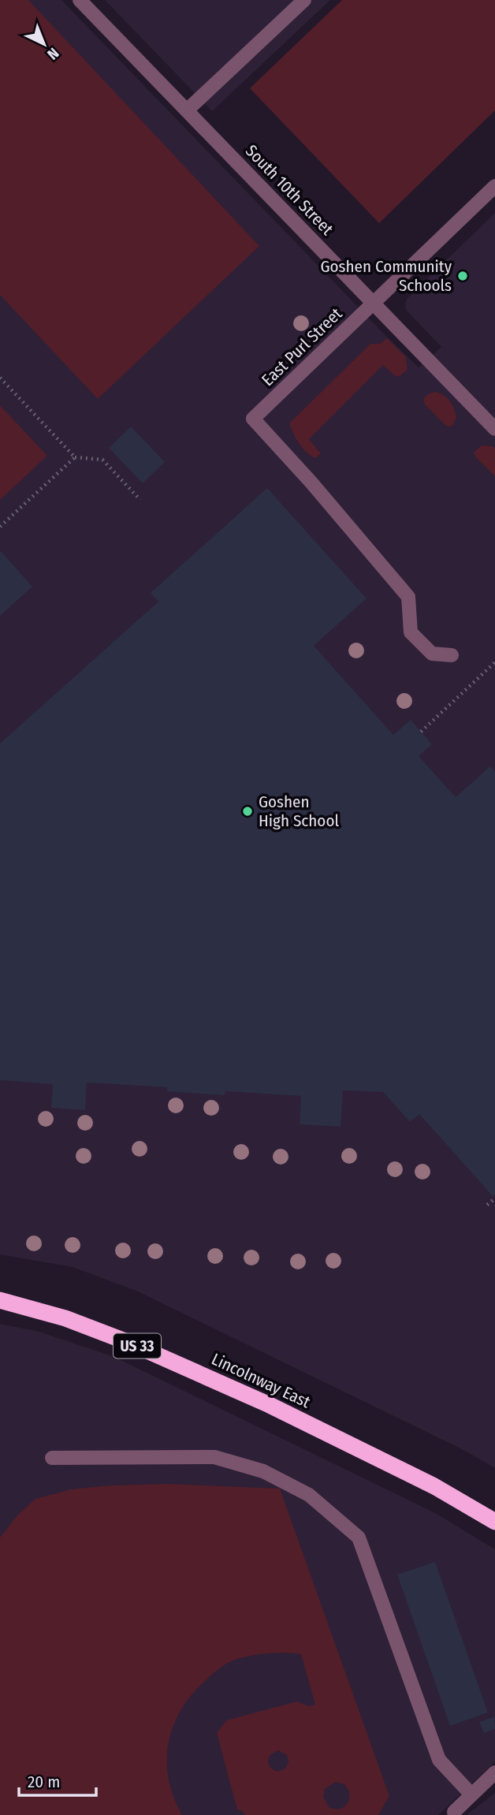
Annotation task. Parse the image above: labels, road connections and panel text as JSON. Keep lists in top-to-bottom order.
{
  "streets": {
    "highway": ["US 33", "Lincolnway East"],
    "street": ["South 10th Street", "East Purl Street"]
  },
  "crossings": [
    ["South 10th Street", "East Purl Street"]
  ],
  "places": ["Goshen Community Schools", "Goshen High School"],
  "scale_bar": "20 m",
  "north": "bottom right"
}
